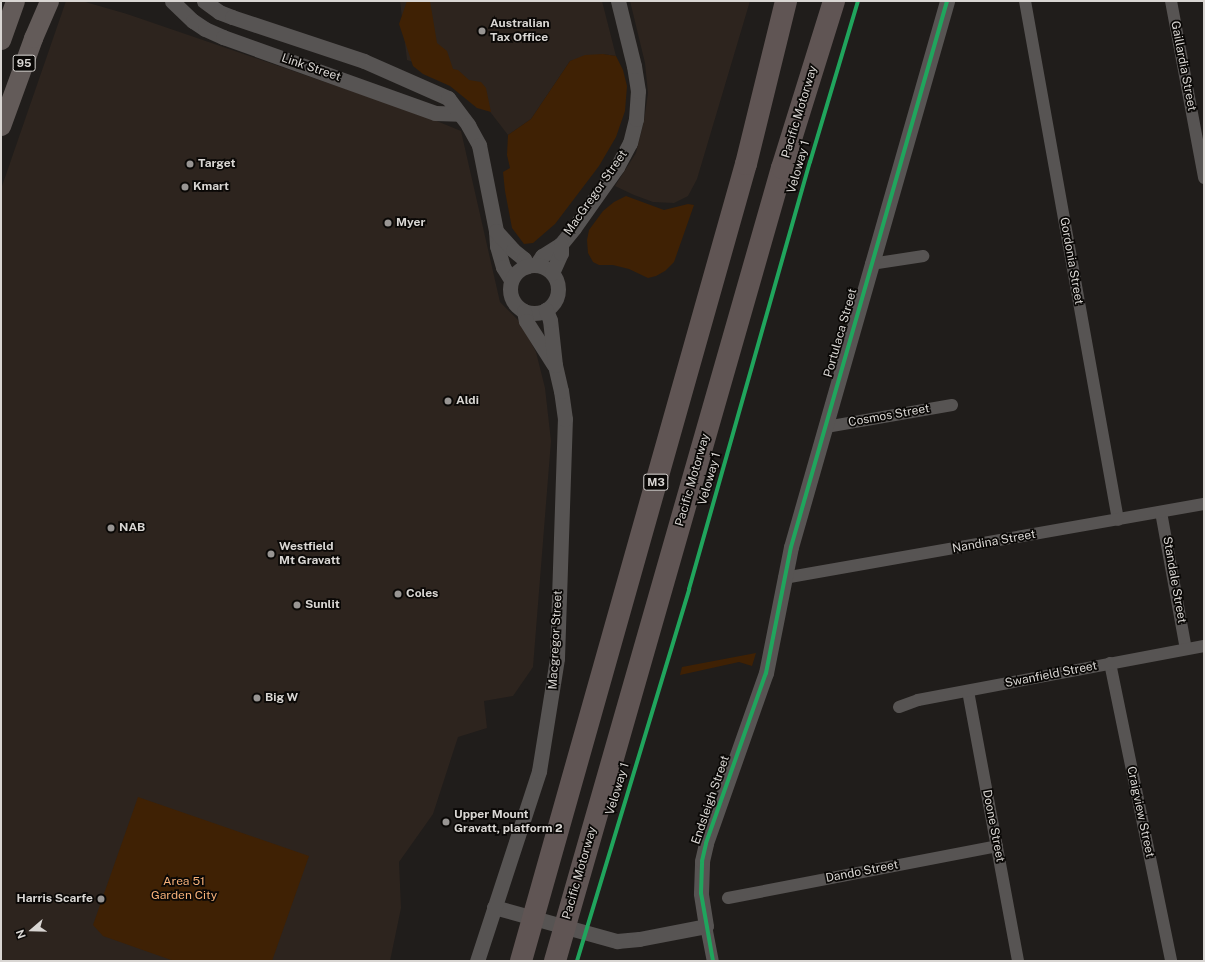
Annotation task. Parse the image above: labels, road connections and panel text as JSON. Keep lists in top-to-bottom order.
{
  "streets": {
    "highway": ["Pacific Motorway", "M3"],
    "main road": ["95"],
    "street": [
      "Gaillardia Street",
      "Link Street",
      "MacGregor Street",
      "Gordonia Street",
      "Portulaca Street",
      "Cosmos Street",
      "Nandina Street",
      "Standale Street",
      "Macgregor Street",
      "Swanfield Street",
      "Endsleigh Street",
      "Craigview Street",
      "Doone Street",
      "Dando Street"
    ],
    "cycle path": ["Veloway 1"]
  },
  "crossings": [
    ["Link Street", "MacGregor Street"],
    ["Link Street", "Macgregor Street"],
    ["MacGregor Street", "Macgregor Street"],
    ["Gordonia Street", "Nandina Street"],
    ["Portulaca Street", "Cosmos Street"],
    ["Portulaca Street", "Nandina Street"],
    ["Portulaca Street", "Endsleigh Street"],
    ["Nandina Street", "Standale Street"],
    ["Standale Street", "Swanfield Street"],
    ["Swanfield Street", "Craigview Street"],
    ["Swanfield Street", "Doone Street"],
    ["Doone Street", "Dando Street"]
  ],
  "parks": ["Area 51 Garden City"],
  "places": [
    "Australian Tax Office",
    "Target",
    "Kmart",
    "Myer",
    "Aldi",
    "NAB",
    "Westfield Mt Gravatt",
    "Coles",
    "Sunlit",
    "Big W",
    "Upper Mount Gravatt, platform 2",
    "Harris Scarfe"
  ],
  "north": "left"
}
